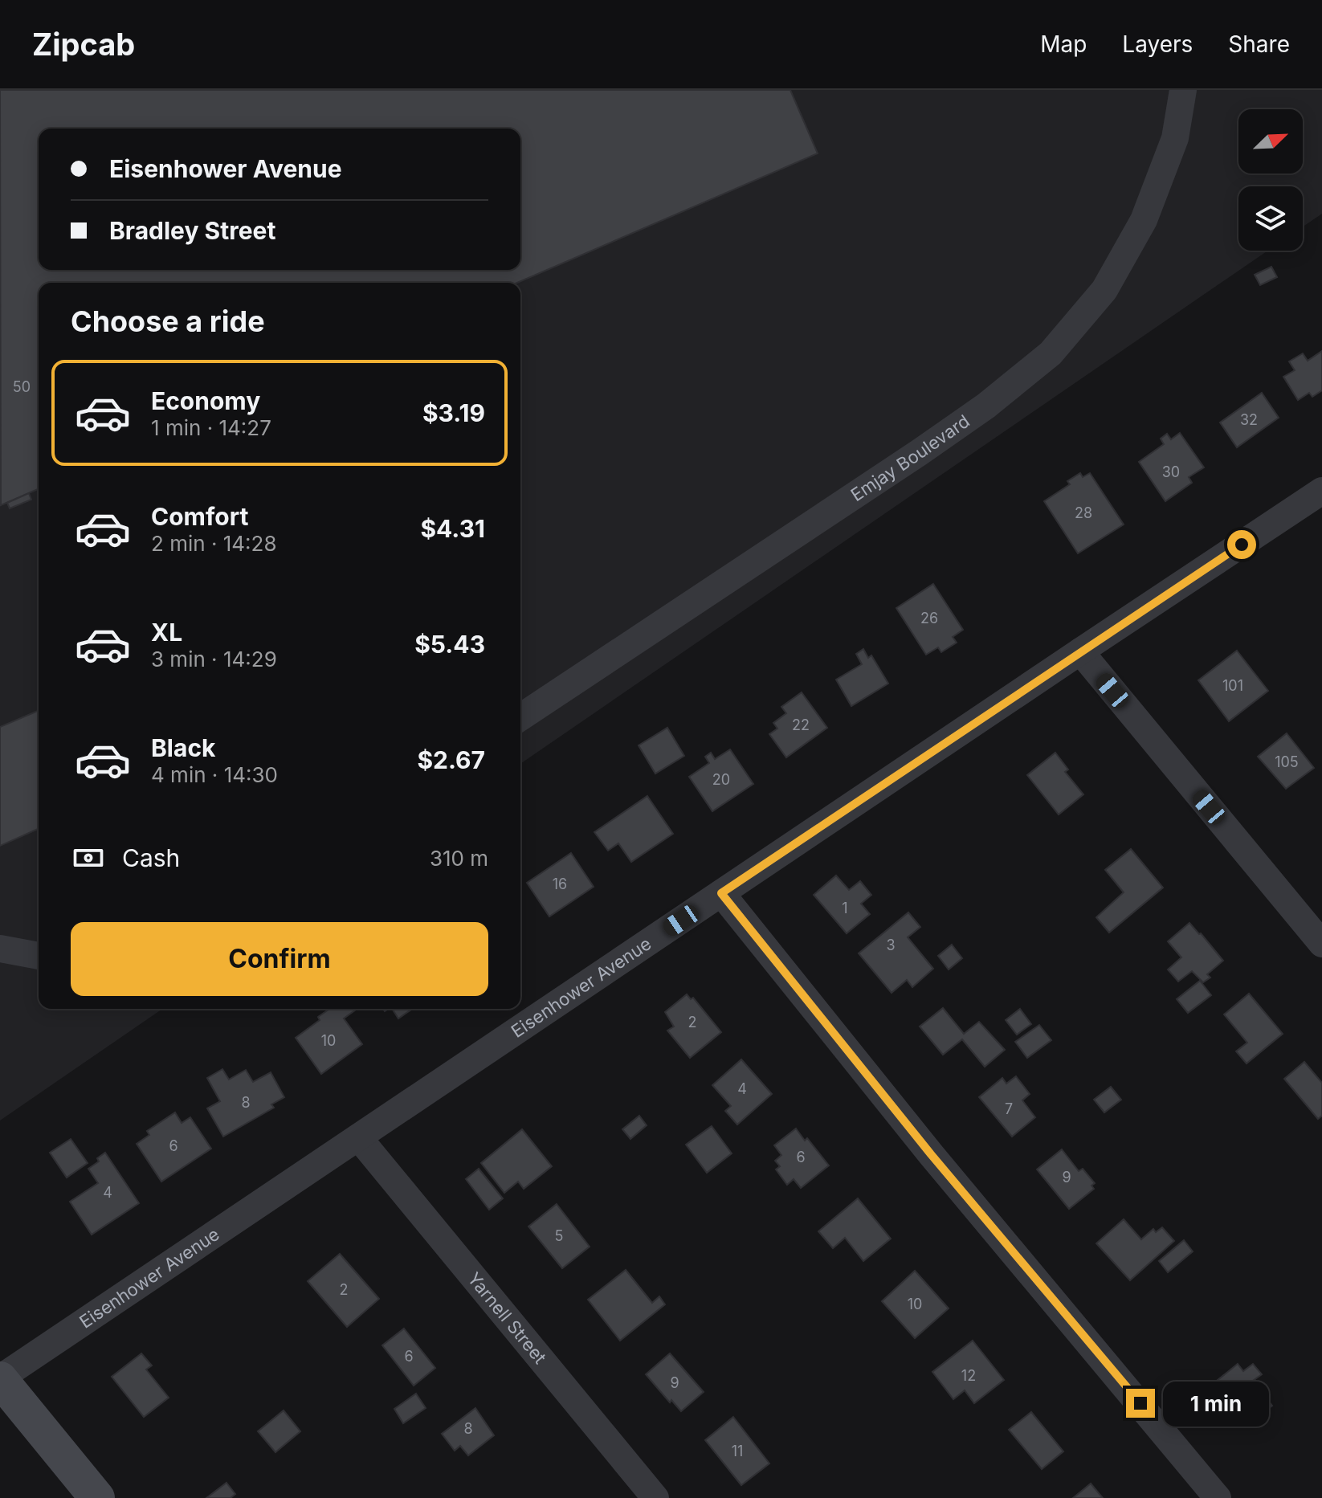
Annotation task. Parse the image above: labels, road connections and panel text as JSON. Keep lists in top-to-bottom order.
{
  "streets": {
    "street": ["Emjay Boulevard", "Eisenhower Avenue", "Yarnell Street"]
  },
  "crossings": [
    ["Eisenhower Avenue", "Yarnell Street"]
  ],
  "house_numbers": [
    "50",
    "32",
    "30",
    "28",
    "26",
    "101",
    "22",
    "105",
    "20",
    "16",
    "1",
    "3",
    "2",
    "10",
    "4",
    "8",
    "7",
    "6",
    "6",
    "9",
    "4",
    "5",
    "2",
    "10",
    "6",
    "12",
    "9",
    "8",
    "11"
  ],
  "north": "top right",
  "page": {
    "header": "Zipcab",
    "nav": ["Map", "Layers", "Share"],
    "banner": ["Eisenhower Avenue", "Bradley Street"],
    "heading": "Choose a ride",
    "list": [
      {
        "name": "Economy",
        "note": "1 min · 14:27",
        "value": "$3.19"
      },
      {
        "name": "Comfort",
        "note": "2 min · 14:28",
        "value": "$4.31"
      },
      {
        "name": "XL",
        "note": "3 min · 14:29",
        "value": "$5.43"
      },
      {
        "name": "Black",
        "note": "4 min · 14:30",
        "value": "$2.67"
      }
    ],
    "pay": ["Cash", "310 m"],
    "buttons": "Confirm",
    "bubble": "1 min"
  }
}
